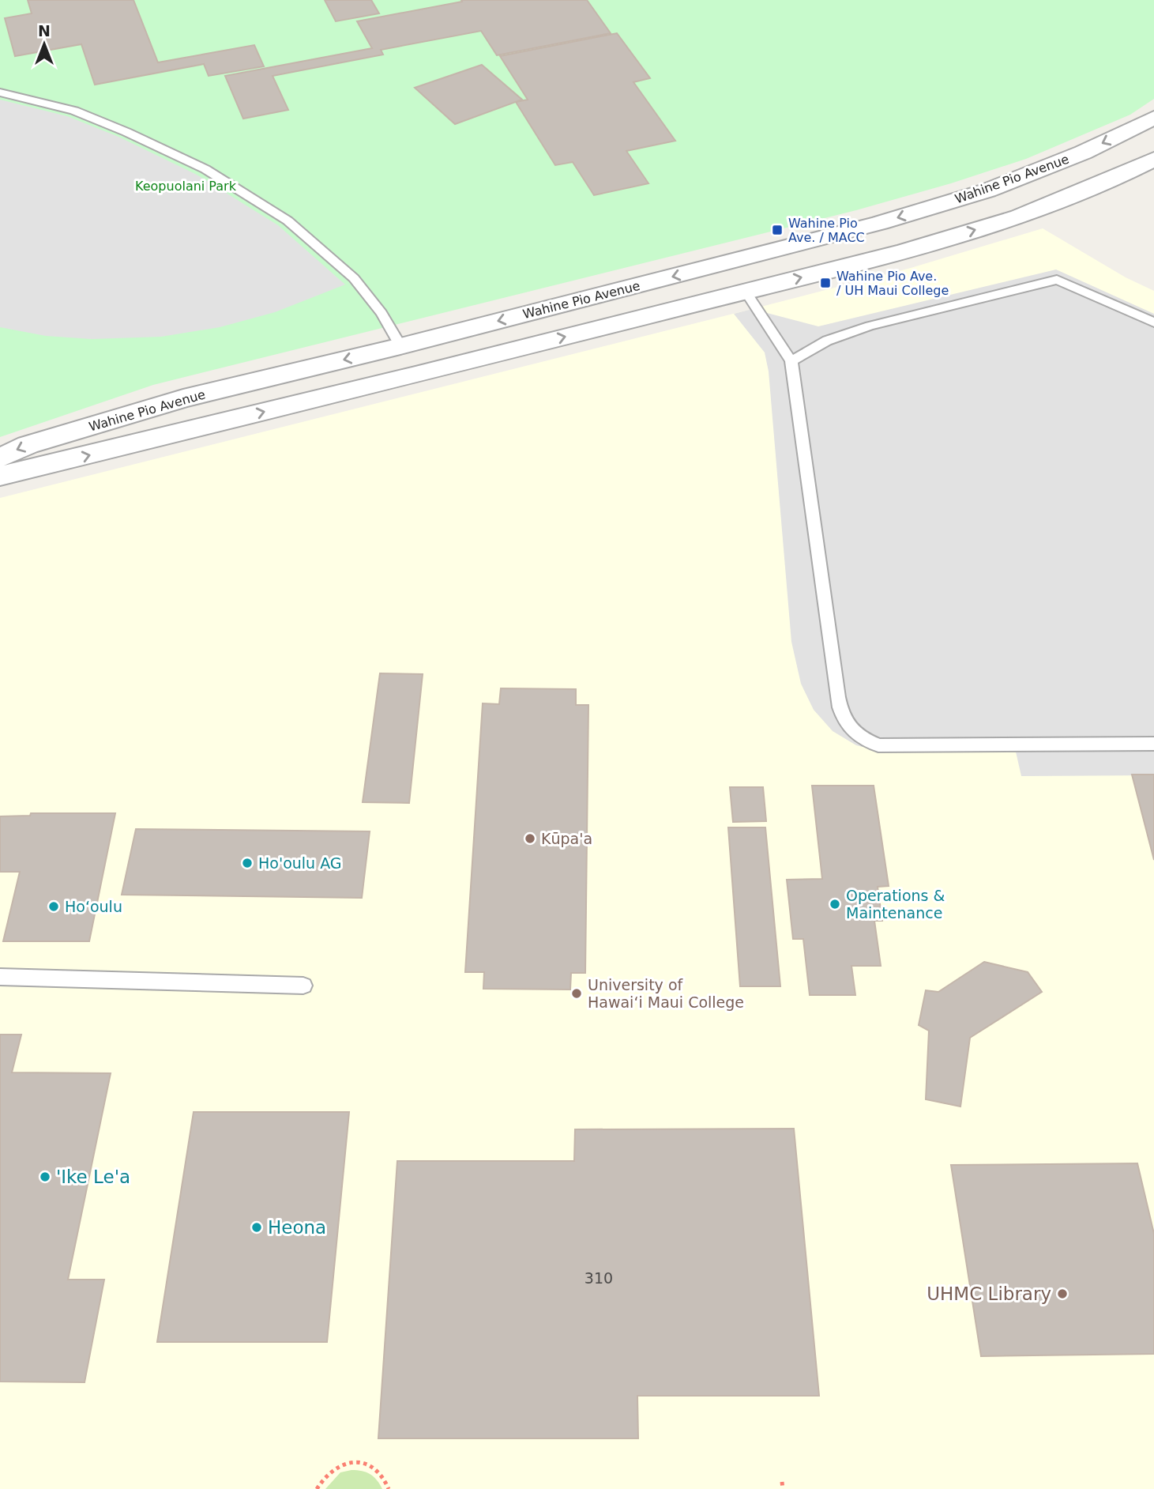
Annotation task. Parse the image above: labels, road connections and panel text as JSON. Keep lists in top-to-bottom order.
{
  "streets": {
    "street": ["Wahine Pio Avenue"]
  },
  "parks": ["Keopuolani Park"],
  "places": {
    "transit": ["Wahine Pio Ave. / MACC", "Wahine Pio Ave. / UH Maui College"],
    "other": [
      "Kūpa'a",
      "Ho'oulu AG",
      "Operations & Maintenance",
      "Ho‘oulu",
      "University of Hawai‘i Maui College",
      "'Ike Le'a",
      "Heona",
      "UHMC Library"
    ]
  },
  "house_numbers": ["310"],
  "north": "top"
}
